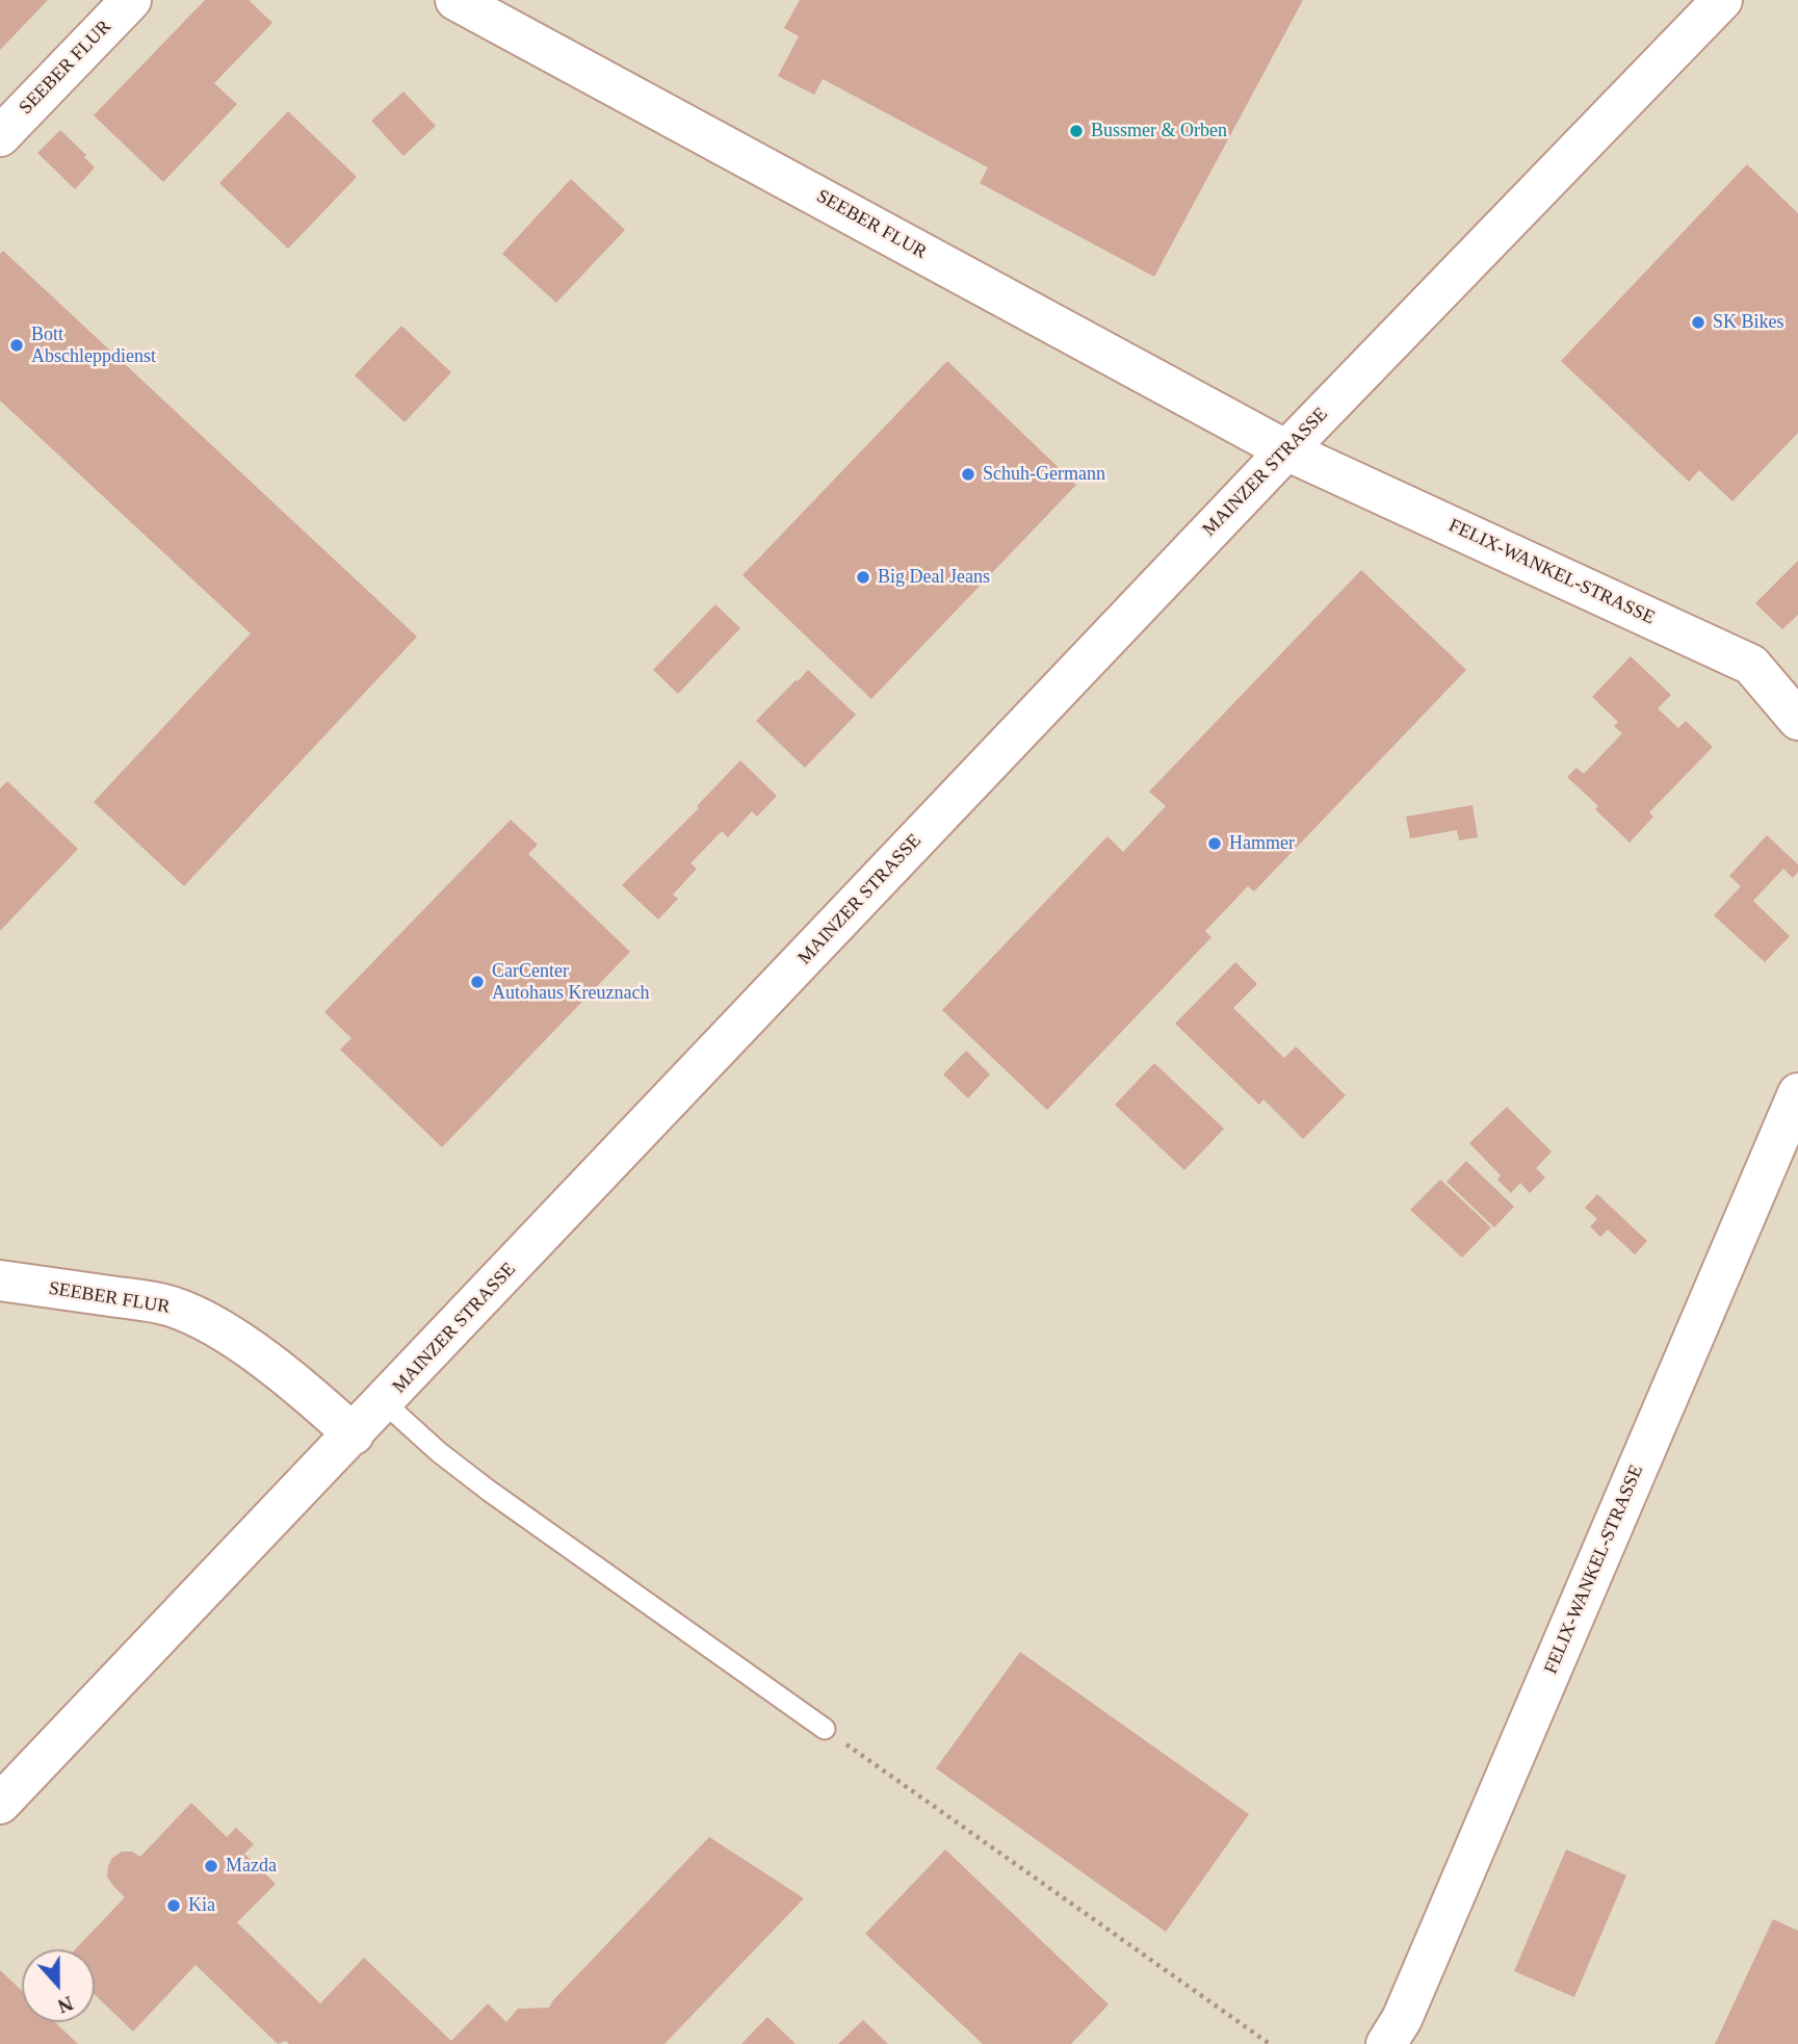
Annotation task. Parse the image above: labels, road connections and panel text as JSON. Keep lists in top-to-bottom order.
{
  "streets": {
    "street": ["SEEBER FLUR", "MAINZER STRASSE", "FELIX-WANKEL-STRASSE"]
  },
  "crossings": [
    ["SEEBER FLUR", "MAINZER STRASSE"],
    ["SEEBER FLUR", "FELIX-WANKEL-STRASSE"],
    ["MAINZER STRASSE", "FELIX-WANKEL-STRASSE"]
  ],
  "places": [
    "Bussmer & Orben",
    "SK Bikes",
    "Bott Abschleppdienst",
    "Schuh-Germann",
    "Big Deal Jeans",
    "Hammer",
    "CarCenter Autohaus Kreuznach",
    "Mazda",
    "Kia"
  ],
  "north": "bottom"
}
